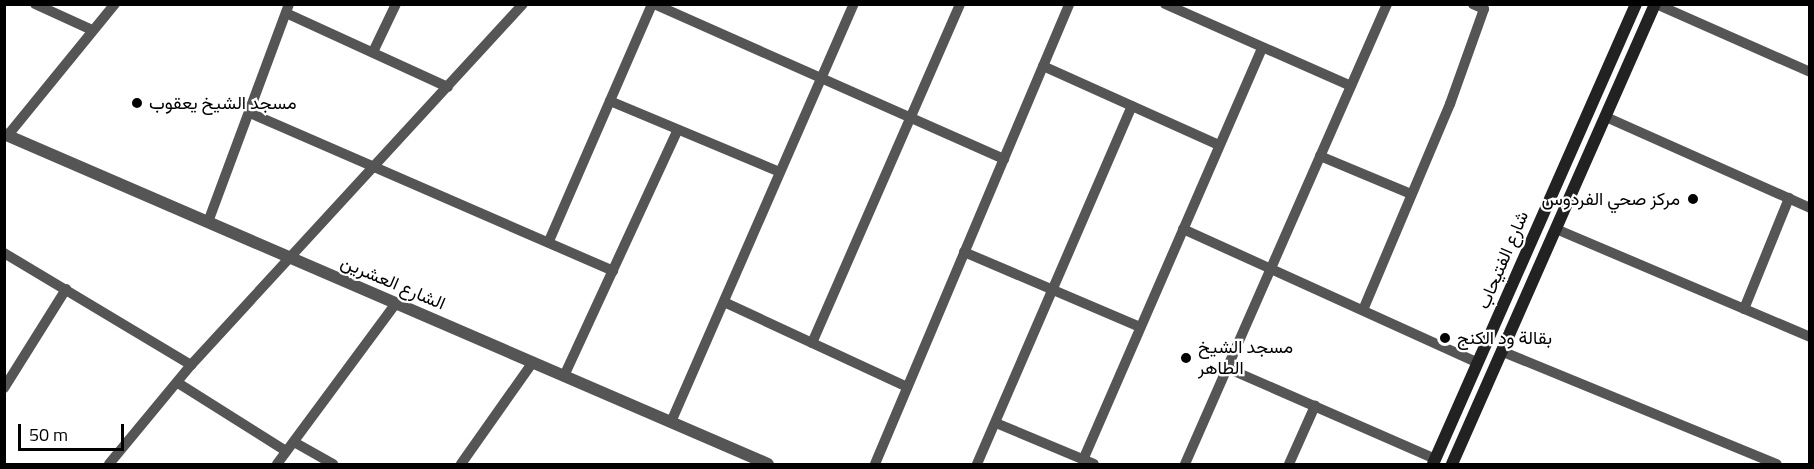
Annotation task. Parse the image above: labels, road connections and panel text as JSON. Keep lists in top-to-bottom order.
{
  "streets": {
    "main road": ["شارع الفتيحاب"],
    "street": ["الشارع العشرين"]
  },
  "places": [
    "مسجد الشيخ يعقوب",
    "مركز صحي الفردوس",
    "بقالة ود الكنج",
    "مسجد الشيخ الطاهر"
  ],
  "scale_bar": "50 m"
}
